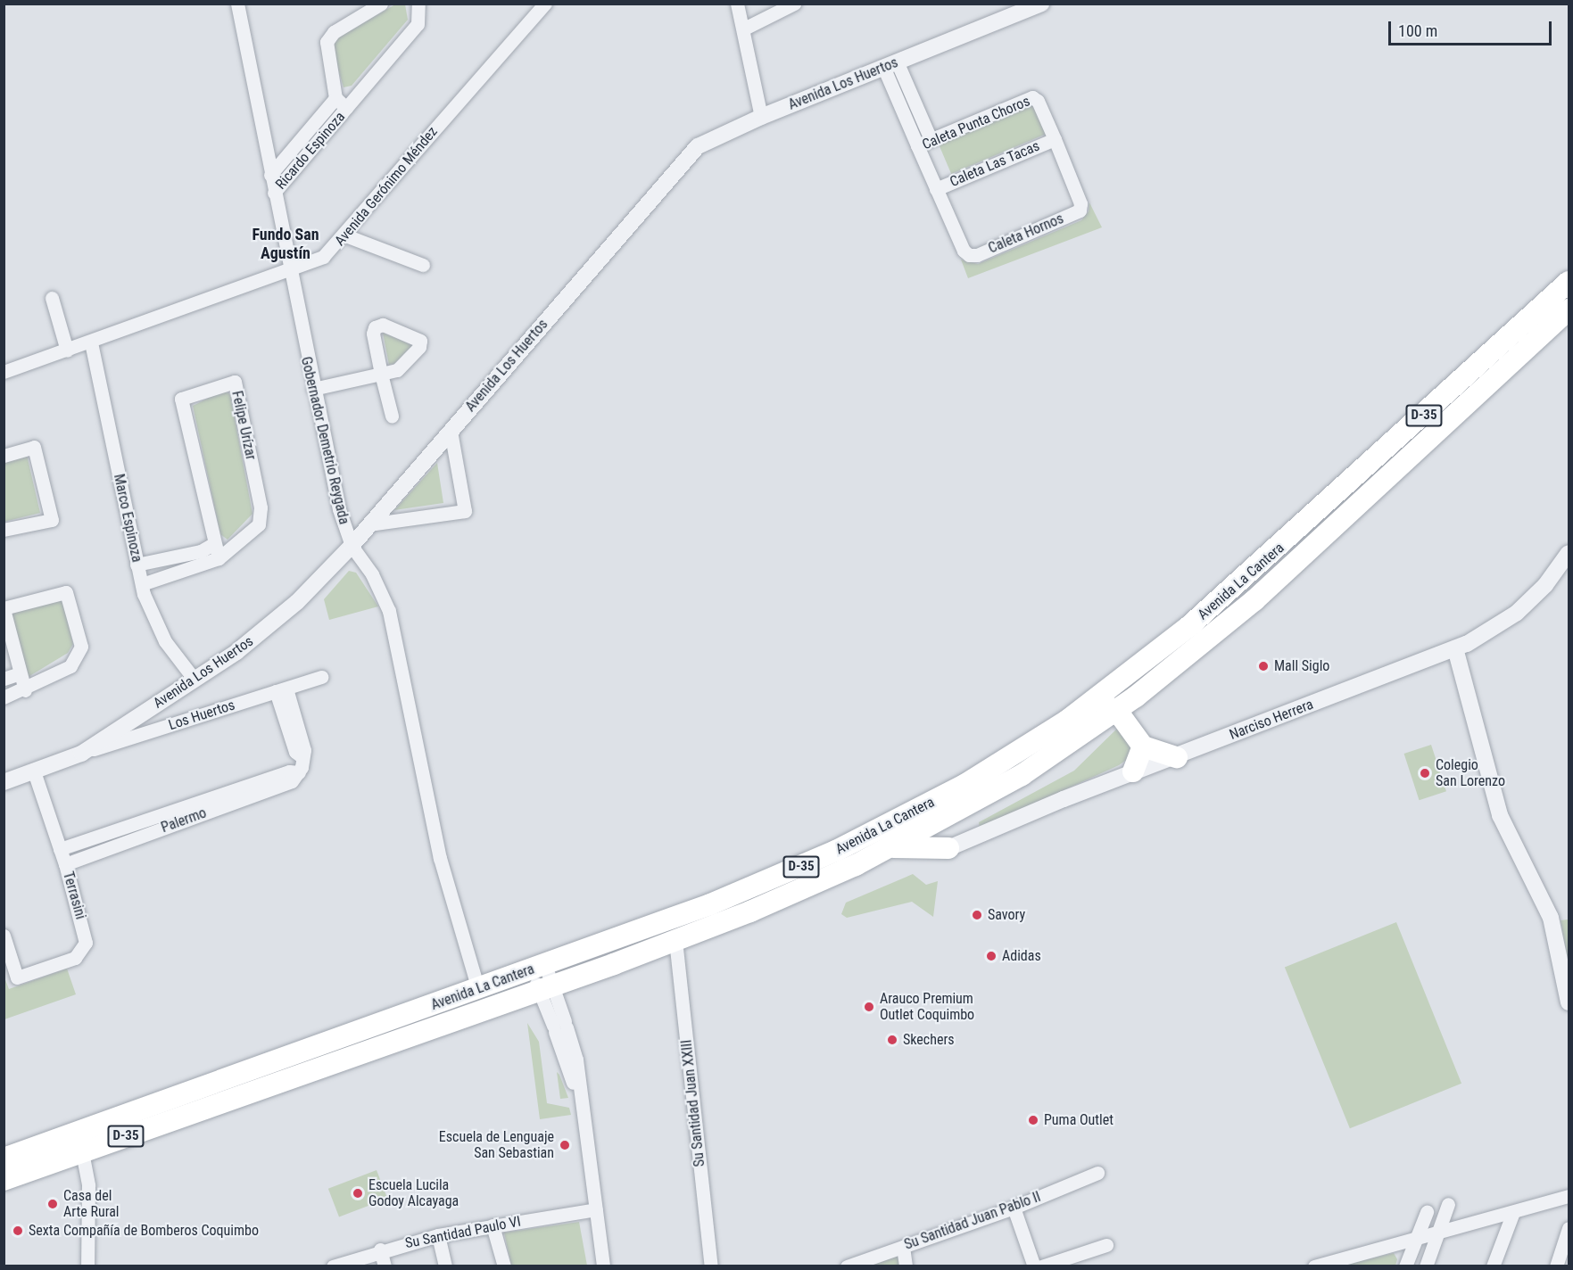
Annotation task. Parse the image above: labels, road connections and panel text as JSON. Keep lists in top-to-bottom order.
{
  "streets": {
    "highway": ["D-35", "Avenida La Cantera"],
    "street": [
      "Avenida Los Huertos",
      "Caleta Punta Choros",
      "Ricardo Espinoza",
      "Caleta Las Tacas",
      "Avenida Gerónimo Méndez",
      "Caleta Hornos",
      "Felipe Urízar",
      "Gobernador Demetrio Reygada",
      "Marco Espinoza",
      "Los Huertos",
      "Narciso Herrera",
      "Palermo",
      "Terrasini",
      "Su Santidad Juan XXIII",
      "Su Santidad Juan Pablo II",
      "Su Santidad Paulo VI"
    ]
  },
  "crossings": [
    ["Avenida Los Huertos", "Gobernador Demetrio Reygada"],
    ["Avenida Los Huertos", "Marco Espinoza"],
    ["Avenida Los Huertos", "Los Huertos"],
    ["Avenida Los Huertos", "Terrasini"],
    ["Caleta Punta Choros", "Caleta Las Tacas"],
    ["Caleta Punta Choros", "Caleta Hornos"],
    ["Ricardo Espinoza", "Gobernador Demetrio Reygada"],
    ["Caleta Las Tacas", "Caleta Hornos"],
    ["Avenida Gerónimo Méndez", "Gobernador Demetrio Reygada"],
    ["Avenida Gerónimo Méndez", "Marco Espinoza"],
    ["Felipe Urízar", "Marco Espinoza"],
    ["Gobernador Demetrio Reygada", "Avenida La Cantera"],
    ["Avenida La Cantera", "Su Santidad Juan XXIII"],
    ["Palermo", "Terrasini"]
  ],
  "districts": ["Fundo San Agustín"],
  "places": [
    "Mall Siglo",
    "Colegio San Lorenzo",
    "Savory",
    "Adidas",
    "Arauco Premium Outlet Coquimbo",
    "Skechers",
    "Puma Outlet",
    "Escuela de Lenguaje San Sebastian",
    "Escuela Lucila Godoy Alcayaga",
    "Casa del Arte Rural",
    "Sexta Compañía de Bomberos Coquimbo"
  ],
  "scale_bar": "100 m"
}
